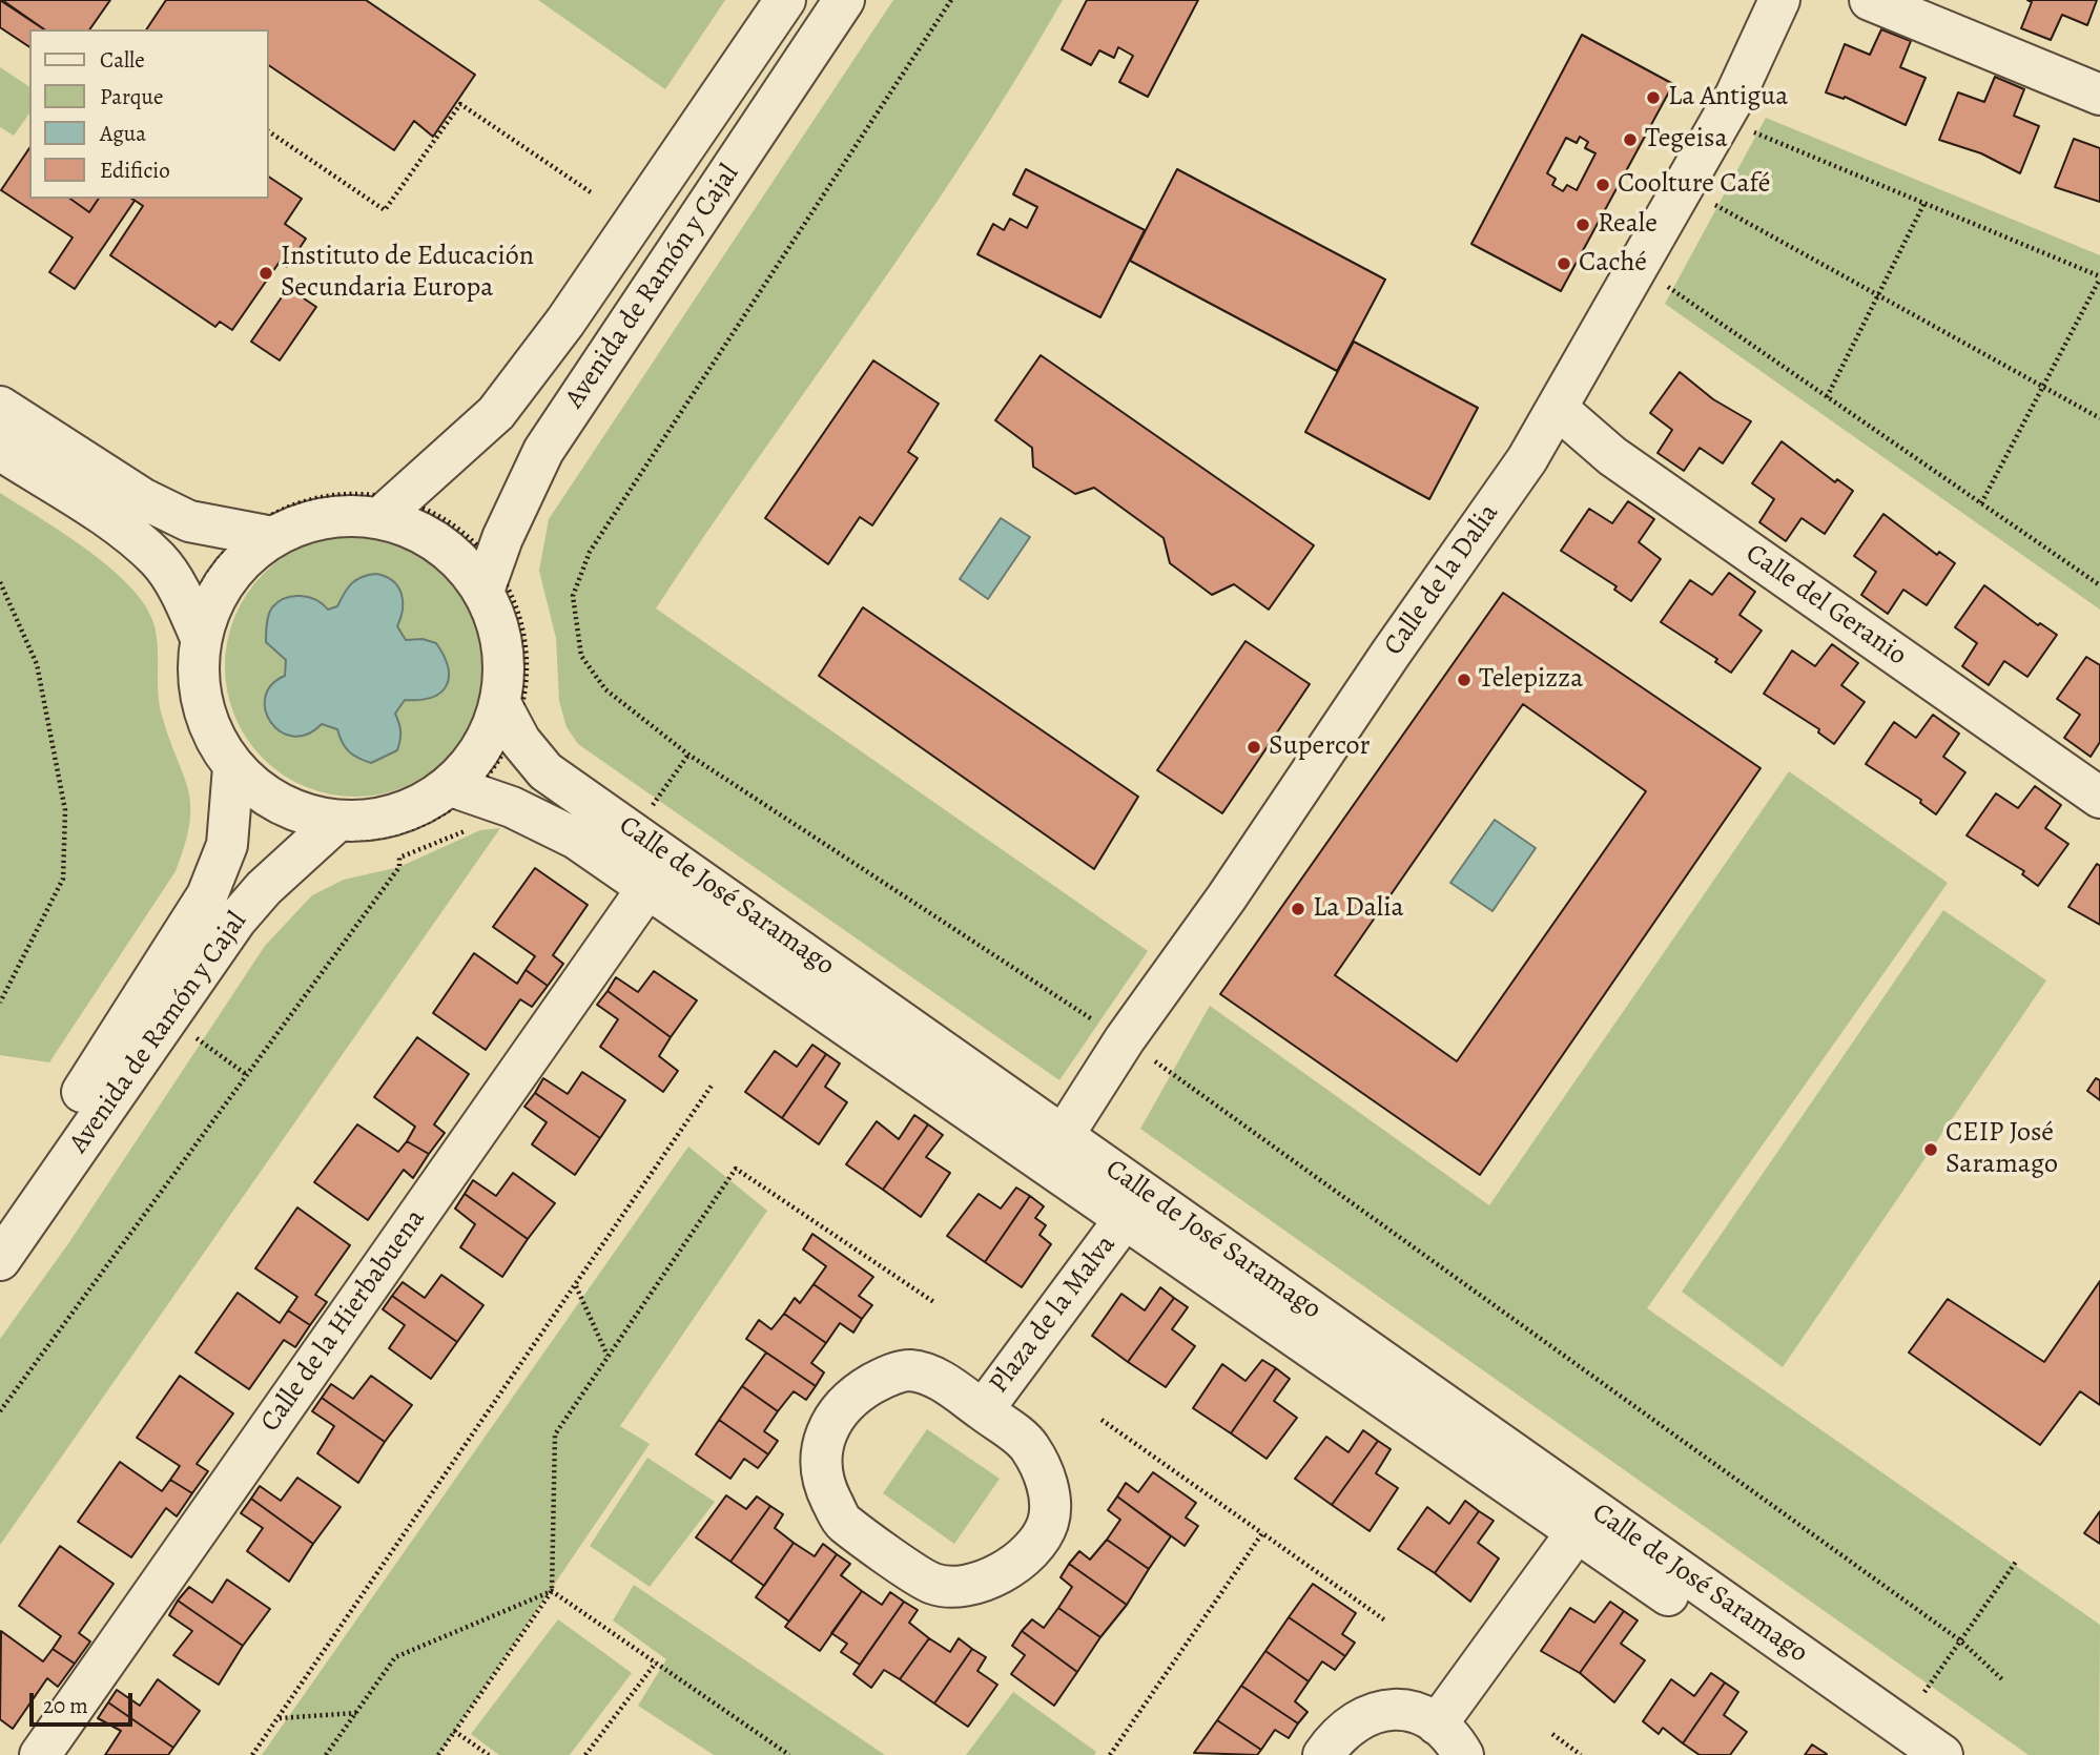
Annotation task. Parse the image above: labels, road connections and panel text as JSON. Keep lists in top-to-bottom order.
{
  "streets": {
    "street": [
      "Avenida de Ramón y Cajal",
      "Calle de la Dalia",
      "Calle del Geranio",
      "Calle de José Saramago",
      "Plaza de la Malva",
      "Calle de la Hierbabuena"
    ]
  },
  "crossings": [
    ["Calle de la Dalia", "Calle del Geranio"],
    ["Calle de la Dalia", "Calle de José Saramago"],
    ["Calle de José Saramago", "Plaza de la Malva"],
    ["Calle de José Saramago", "Calle de la Hierbabuena"]
  ],
  "places": [
    "La Antigua",
    "Tegeisa",
    "Coolture Café",
    "Reale",
    "Caché",
    "Instituto de Educación Secundaria Europa",
    "Telepizza",
    "Supercor",
    "La Dalia",
    "CEIP José Saramago"
  ],
  "legend": [
    "Calle",
    "Parque",
    "Agua",
    "Edificio"
  ],
  "scale_bar": "20 m"
}
